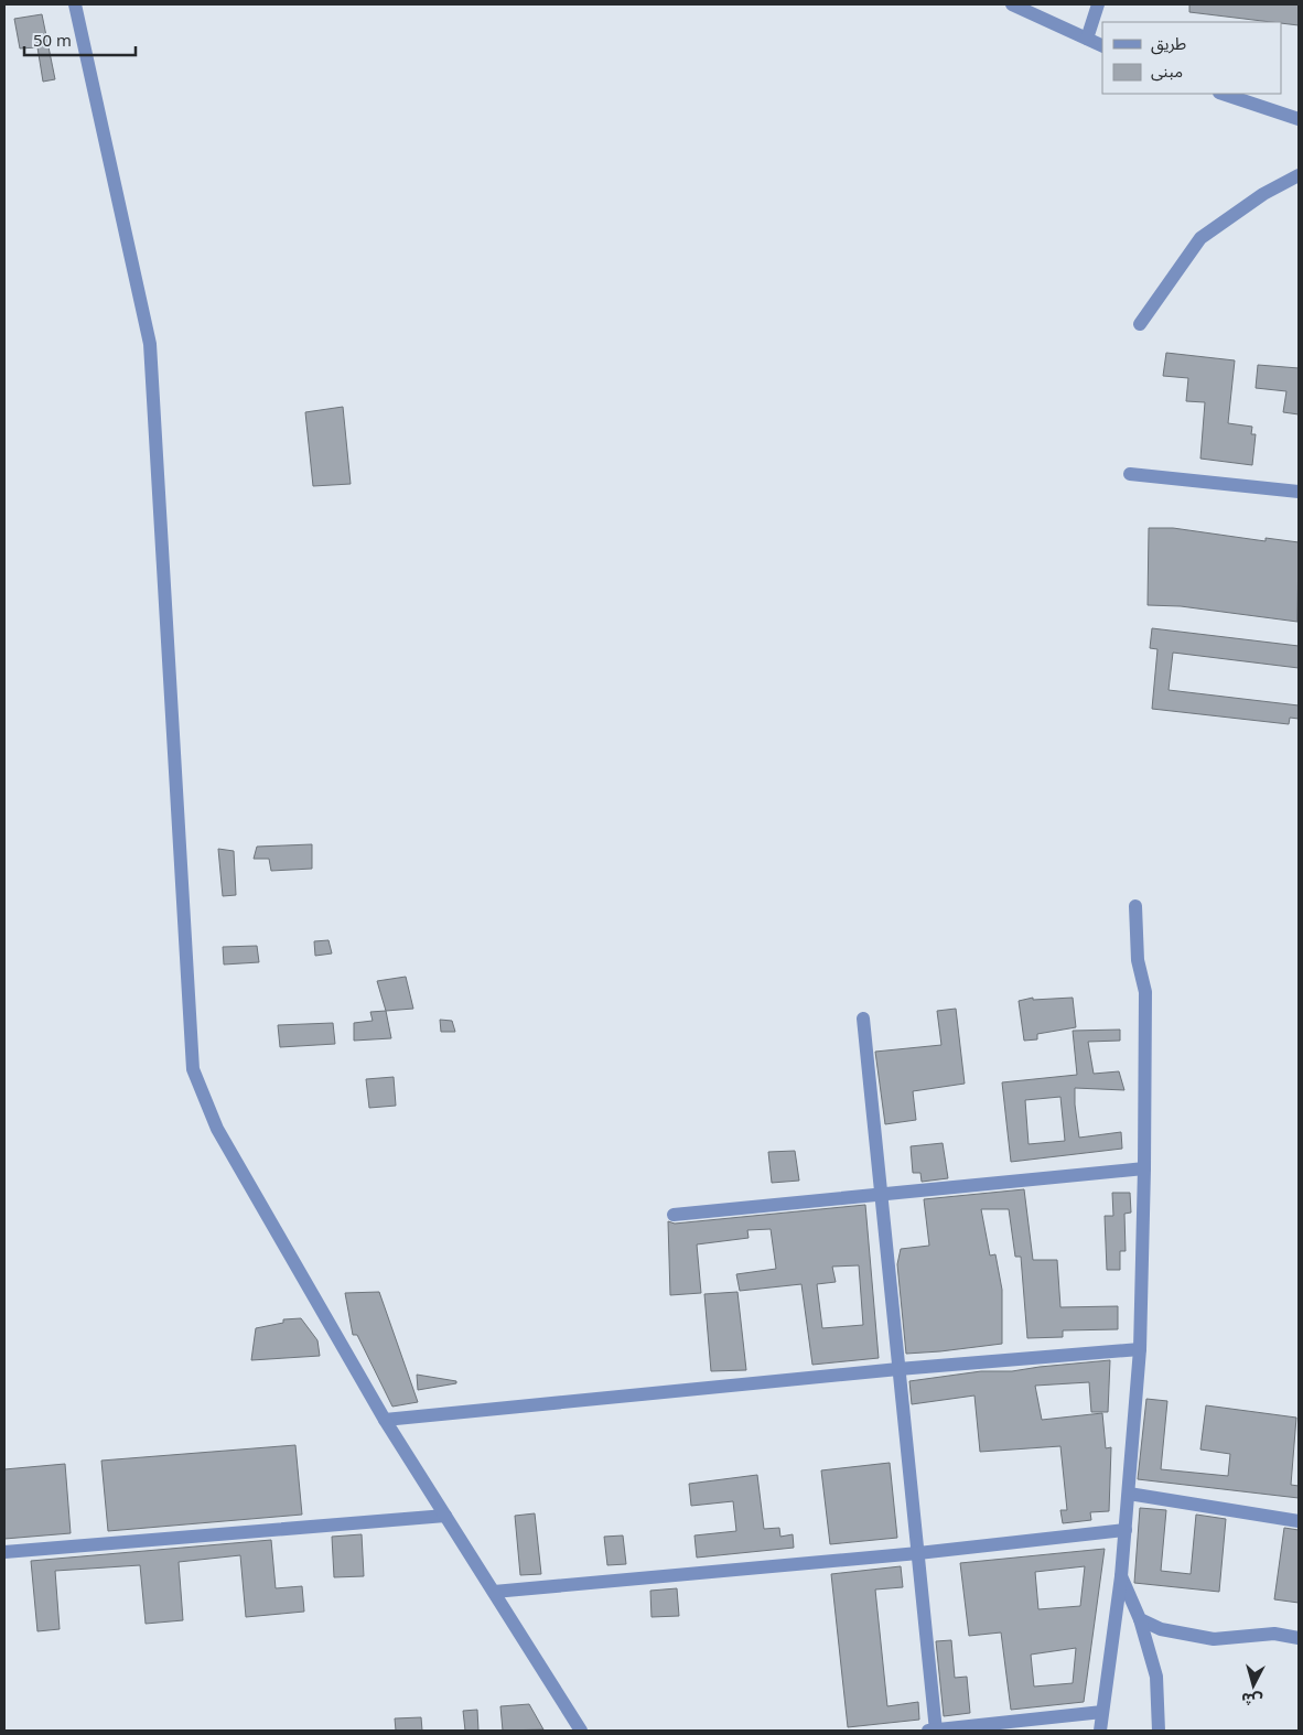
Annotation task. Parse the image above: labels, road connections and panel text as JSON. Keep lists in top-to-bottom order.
{
  "legend": ["طريق", "مبنى"],
  "scale_bar": "50 m",
  "north": "bottom"
}
